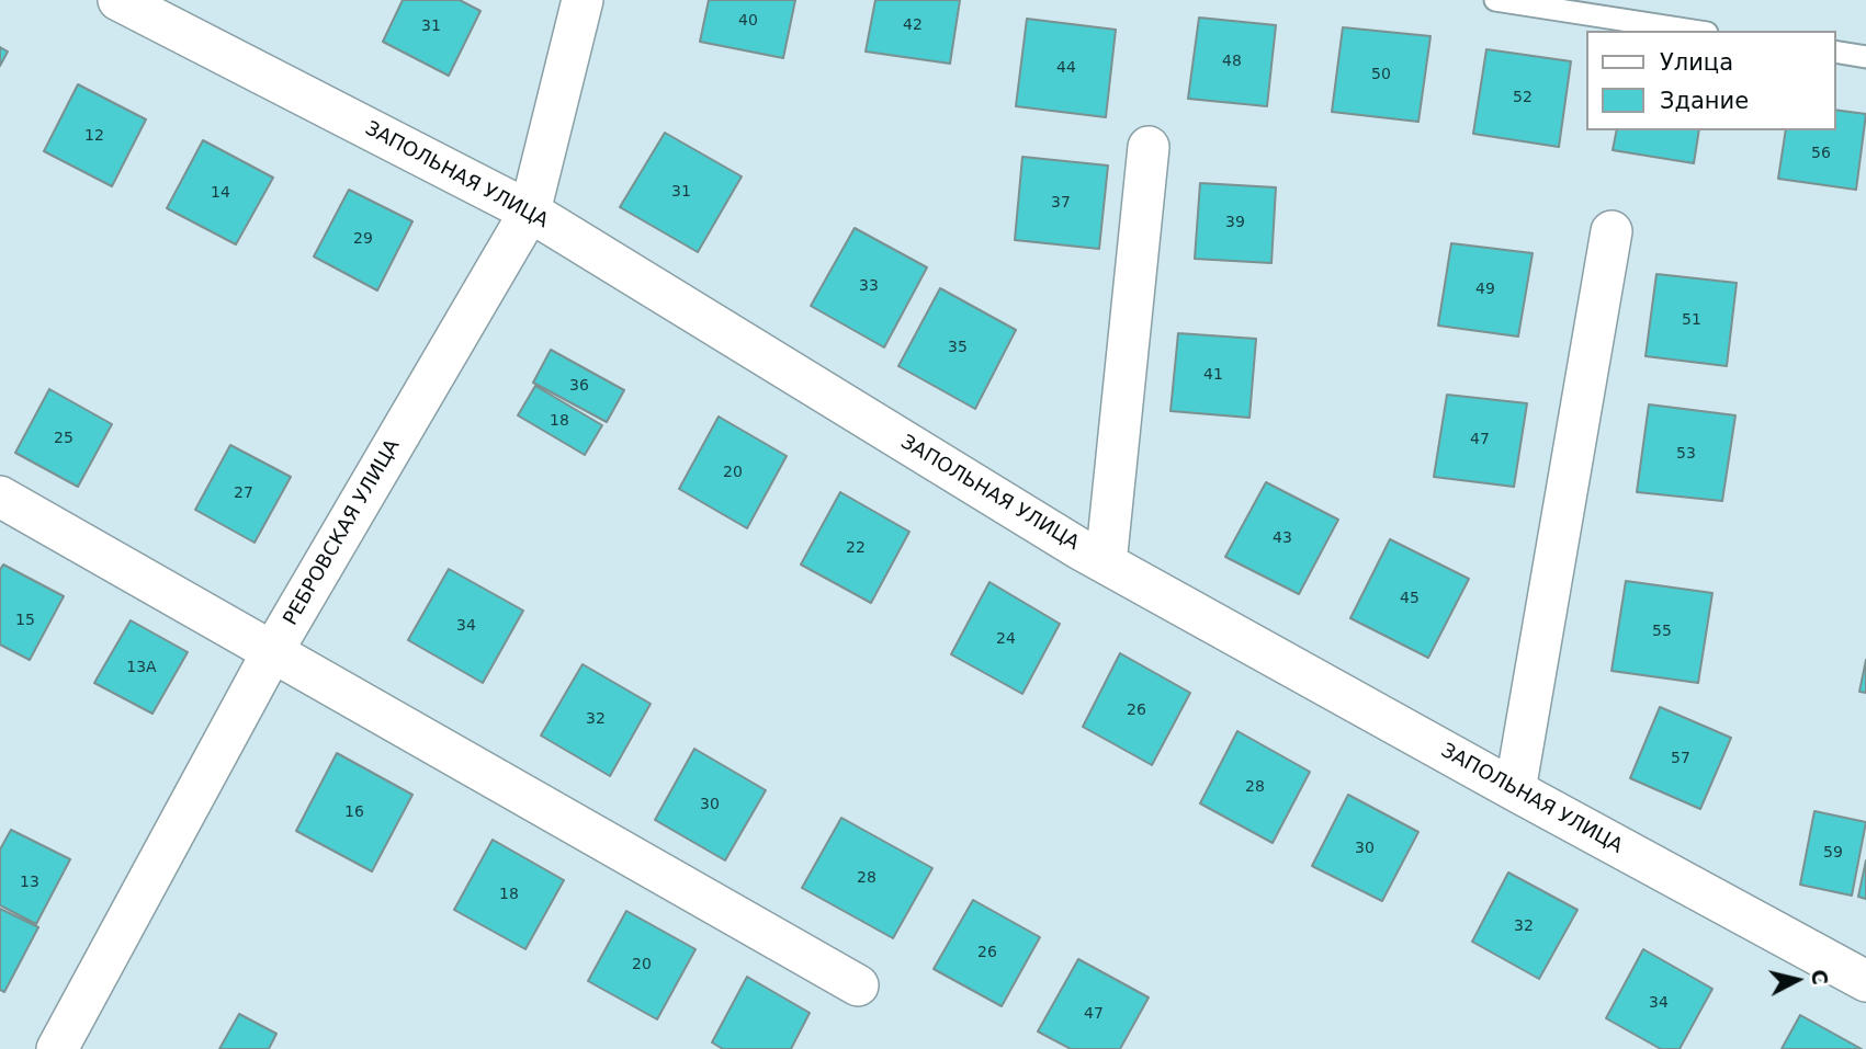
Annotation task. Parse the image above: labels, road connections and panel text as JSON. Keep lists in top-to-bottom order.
{
  "streets": {
    "street": ["ЗАПОЛЬНАЯ УЛИЦА", "РЕБРОВСКАЯ УЛИЦА"]
  },
  "crossings": [
    ["ЗАПОЛЬНАЯ УЛИЦА", "РЕБРОВСКАЯ УЛИЦА"]
  ],
  "house_numbers": [
    "40",
    "42",
    "31",
    "48",
    "44",
    "50",
    "52",
    "12",
    "56",
    "31",
    "14",
    "37",
    "39",
    "29",
    "33",
    "49",
    "51",
    "35",
    "41",
    "36",
    "18",
    "25",
    "47",
    "53",
    "20",
    "27",
    "43",
    "22",
    "45",
    "15",
    "34",
    "55",
    "24",
    "13А",
    "26",
    "32",
    "57",
    "28",
    "30",
    "16",
    "30",
    "59",
    "28",
    "13",
    "18",
    "32",
    "26",
    "20",
    "34",
    "47"
  ],
  "legend": ["Улица", "Здание"],
  "north": "right"
}
